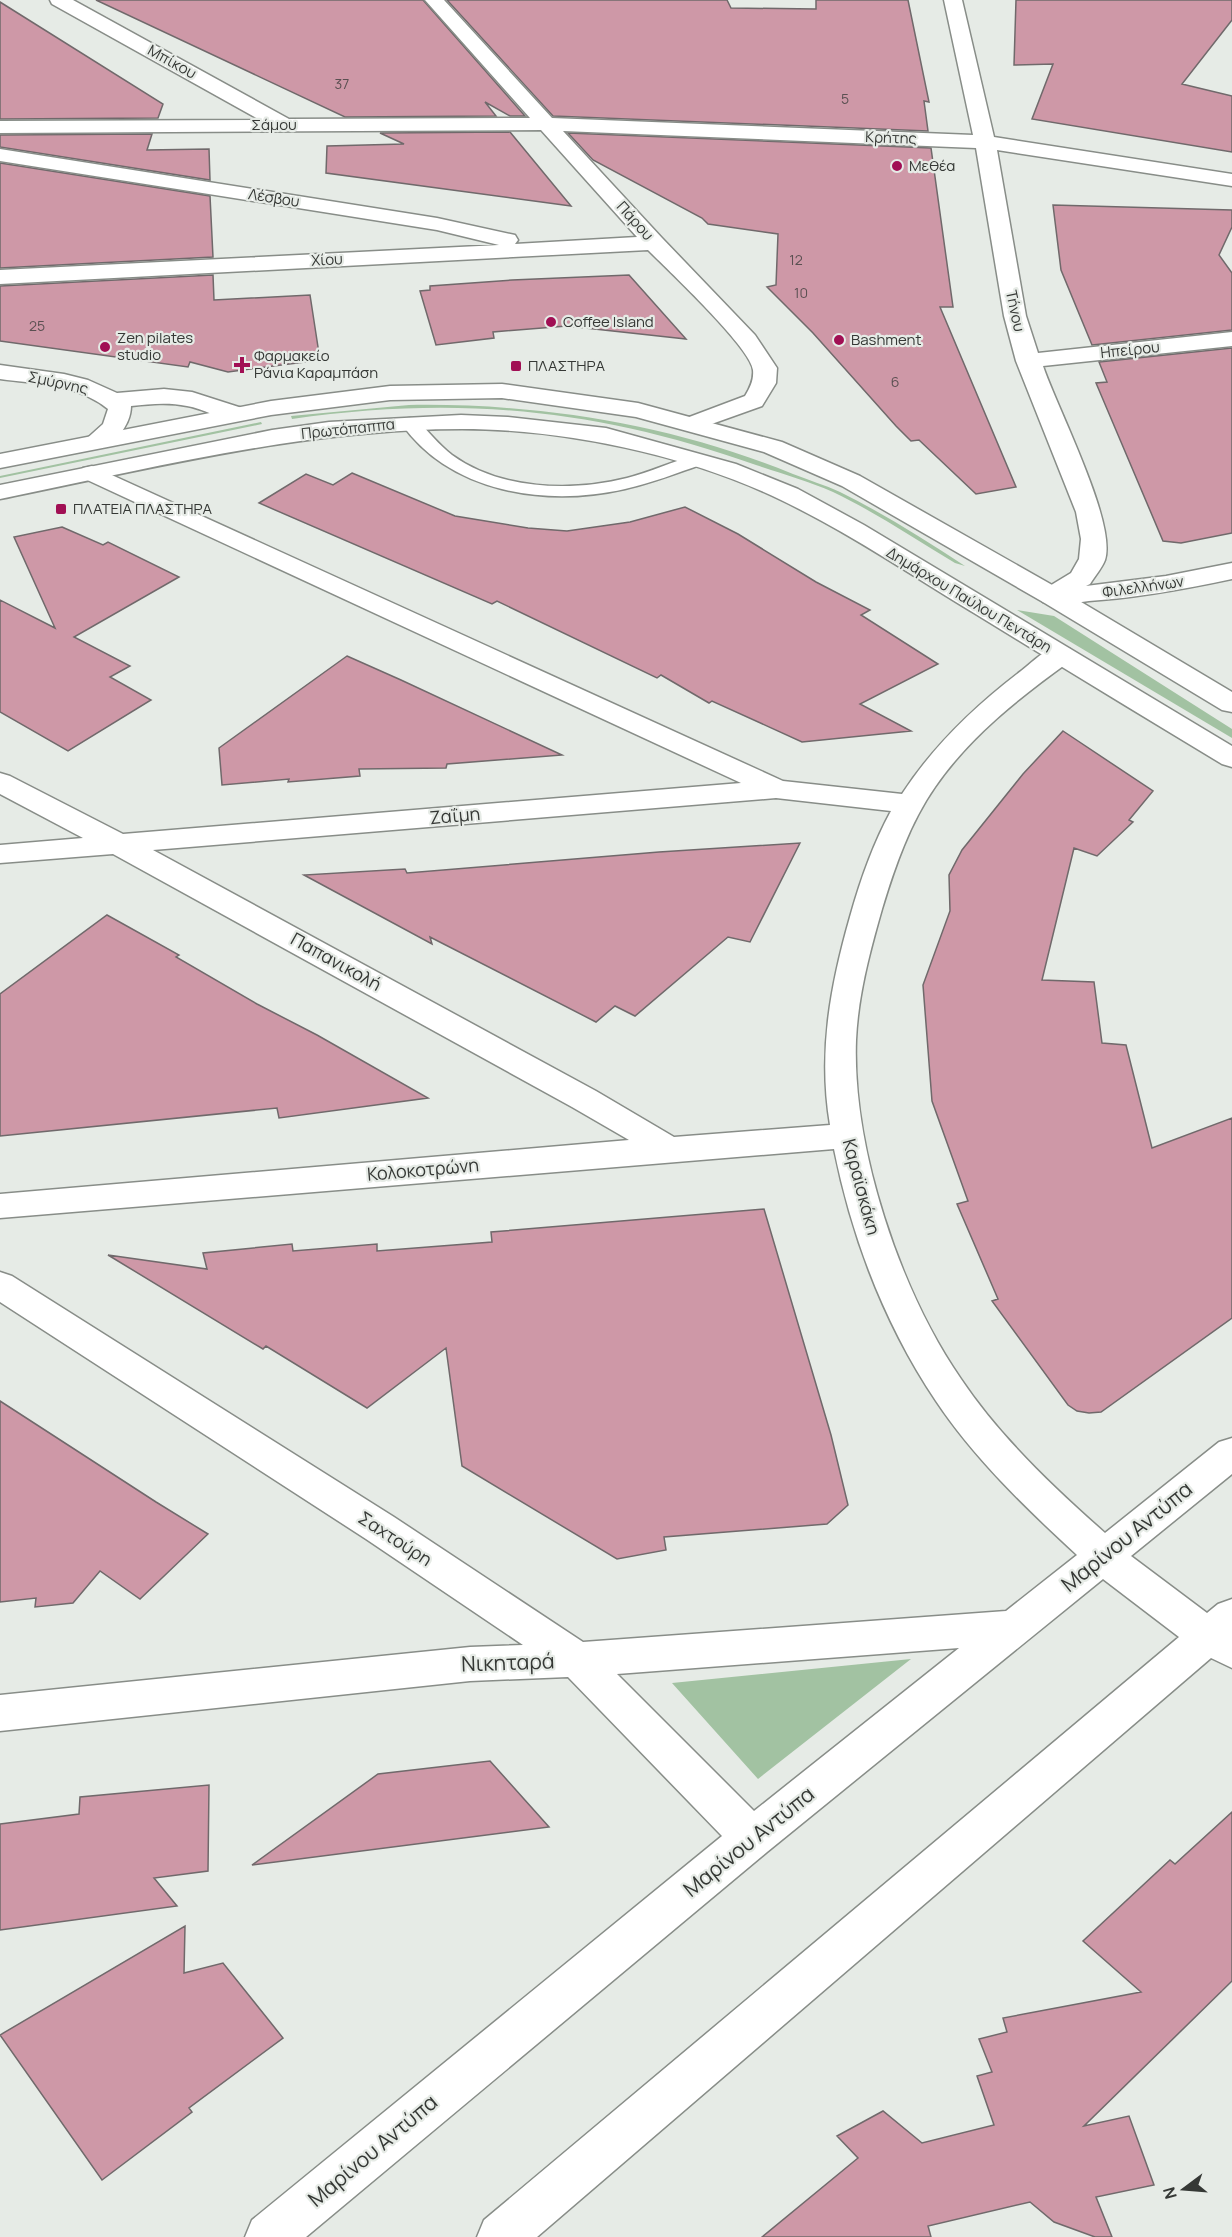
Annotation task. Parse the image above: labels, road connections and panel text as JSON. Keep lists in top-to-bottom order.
{
  "streets": {
    "street": [
      "Μπίκου",
      "Σάμου",
      "Κρήτης",
      "Λέσβου",
      "Πάρου",
      "Χίου",
      "Τήνου",
      "Ηπείρου",
      "Σμύρνης",
      "Πρωτόπαππα",
      "Φιλελλήνων",
      "Δημάρχου Παύλου Πεντάρη",
      "Ζαΐμη",
      "Παπανικολή",
      "Κολοκοτρώνη",
      "Καραϊσκάκη",
      "Μαρίνου Αντύπα",
      "Σαχτούρη",
      "Νικηταρά"
    ]
  },
  "crossings": [
    ["Μπίκου", "Σάμου"],
    ["Σάμου", "Κρήτης"],
    ["Σάμου", "Πάρου"],
    ["Κρήτης", "Πάρου"],
    ["Κρήτης", "Τήνου"],
    ["Λέσβου", "Χίου"],
    ["Πάρου", "Χίου"],
    ["Πάρου", "Πρωτόπαππα"],
    ["Τήνου", "Ηπείρου"],
    ["Τήνου", "Φιλελλήνων"],
    ["Σμύρνης", "Πρωτόπαππα"],
    ["Πρωτόπαππα", "Δημάρχου Παύλου Πεντάρη"],
    ["Φιλελλήνων", "Δημάρχου Παύλου Πεντάρη"],
    ["Δημάρχου Παύλου Πεντάρη", "Καραϊσκάκη"],
    ["Ζαΐμη", "Παπανικολή"],
    ["Ζαΐμη", "Καραϊσκάκη"],
    ["Παπανικολή", "Κολοκοτρώνη"],
    ["Κολοκοτρώνη", "Καραϊσκάκη"],
    ["Καραϊσκάκη", "Μαρίνου Αντύπα"],
    ["Μαρίνου Αντύπα", "Σαχτούρη"],
    ["Μαρίνου Αντύπα", "Νικηταρά"],
    ["Σαχτούρη", "Νικηταρά"]
  ],
  "places": {
    "other": [
      "Μεθέα",
      "Coffee Island",
      "Bashment",
      "Zen pilates studio"
    ],
    "health": ["Φαρμακείο Ράνια Καραμπάση"],
    "transit": ["ΠΛΑΣΤΗΡΑ", "ΠΛΑΤΕΙΑ ΠΛΑΣΤΗΡΑ"]
  },
  "house_numbers": [
    "37",
    "5",
    "12",
    "10",
    "25",
    "6"
  ],
  "north": "left"
}
